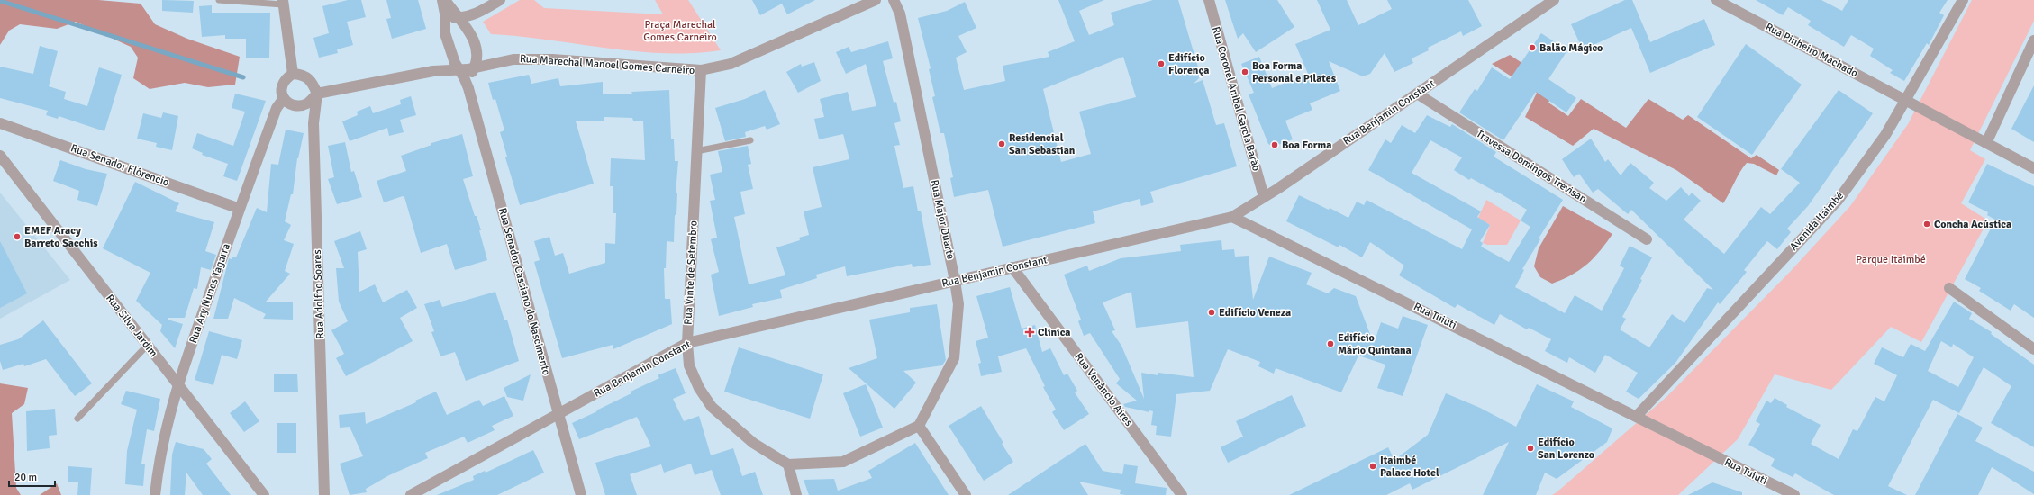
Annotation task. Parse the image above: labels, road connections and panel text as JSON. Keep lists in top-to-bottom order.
{
  "streets": {
    "street": [
      "Rua Pinheiro Machado",
      "Rua Marechal Manoel Gomes Carneiro",
      "Rua Coronel Anibal Garcia Barão",
      "Rua Benjamin Constant",
      "Rua Senador Flôrencio",
      "Travessa Domingos Trevisan",
      "Rua Major Duarte",
      "Avenida Itaimbé",
      "Rua Vinte de Setembro",
      "Rua Senador Cassiano do Nascimento",
      "Rua Ary Nunes Tagarra",
      "Rua Adolfho Soares",
      "Rua Tuiuti",
      "Rua Silva Jardim",
      "Rua Venâncio Aires"
    ]
  },
  "crossings": [
    ["Rua Pinheiro Machado", "Avenida Itaimbé"],
    ["Rua Marechal Manoel Gomes Carneiro", "Rua Vinte de Setembro"],
    ["Rua Marechal Manoel Gomes Carneiro", "Rua Senador Cassiano do Nascimento"],
    ["Rua Marechal Manoel Gomes Carneiro", "Rua Ary Nunes Tagarra"],
    ["Rua Marechal Manoel Gomes Carneiro", "Rua Adolfho Soares"],
    ["Rua Coronel Anibal Garcia Barão", "Rua Benjamin Constant"],
    ["Rua Benjamin Constant", "Travessa Domingos Trevisan"],
    ["Rua Benjamin Constant", "Rua Major Duarte"],
    ["Rua Benjamin Constant", "Rua Vinte de Setembro"],
    ["Rua Benjamin Constant", "Rua Senador Cassiano do Nascimento"],
    ["Rua Benjamin Constant", "Rua Tuiuti"],
    ["Rua Benjamin Constant", "Rua Venâncio Aires"],
    ["Rua Senador Flôrencio", "Rua Ary Nunes Tagarra"],
    ["Avenida Itaimbé", "Rua Tuiuti"],
    ["Rua Ary Nunes Tagarra", "Rua Adolfho Soares"],
    ["Rua Ary Nunes Tagarra", "Rua Silva Jardim"]
  ],
  "parks": ["Praça Marechal Gomes Carneiro", "Parque Itaimbé"],
  "places": {
    "other": [
      "Balão Mágico",
      "Edifício Florença",
      "Boa Forma Personal e Pilates",
      "Residencial San Sebastian",
      "Boa Forma",
      "Concha Acústica",
      "EMEF Aracy Barreto Sacchis",
      "Edifício Veneza",
      "Edifício Mário Quintana",
      "Edifício San Lorenzo",
      "Itaimbé Palace Hotel"
    ],
    "health": ["Clinica"]
  },
  "scale_bar": "20 m"
}
